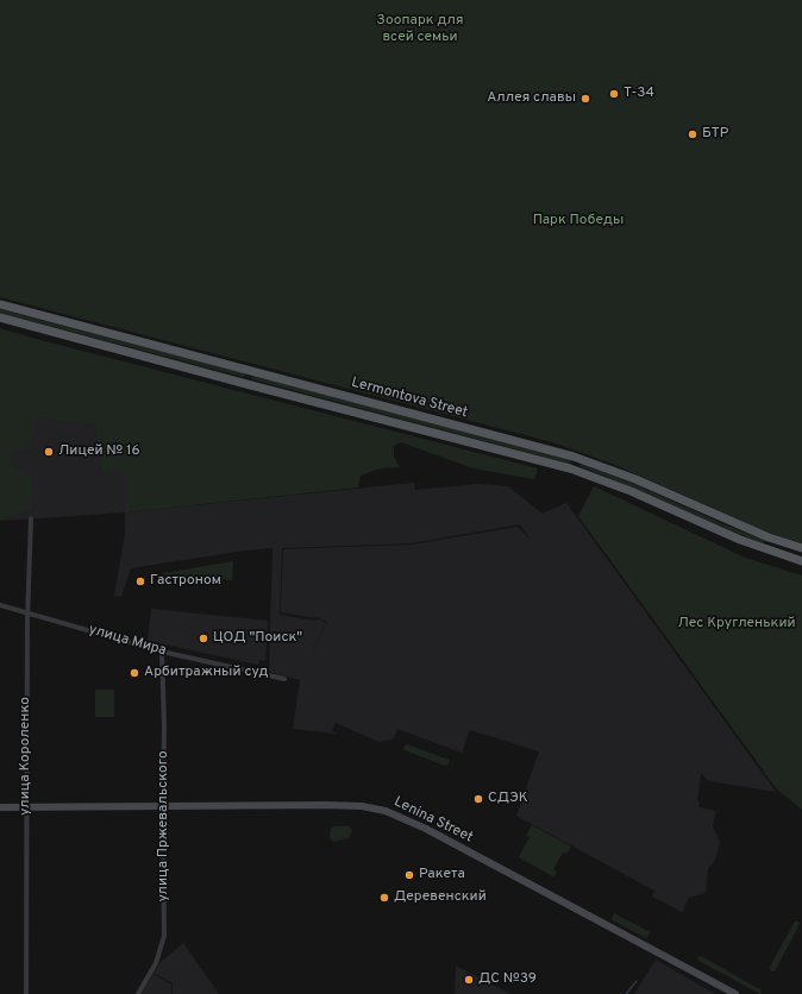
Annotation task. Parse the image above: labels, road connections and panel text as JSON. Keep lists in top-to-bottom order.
{
  "streets": {
    "main road": ["Lermontova Street", "Lenina Street"],
    "street": ["улица Мира", "улица Короленко", "улица Пржевальского"]
  },
  "crossings": [
    ["улица Мира", "улица Короленко"],
    ["улица Мира", "улица Пржевальского"],
    ["улица Короленко", "Lenina Street"],
    ["Lenina Street", "улица Пржевальского"]
  ],
  "parks": ["Зоопарк для всей семьи", "Парк Победы", "Лес Кругленький"],
  "places": [
    "Т-34",
    "Аллея славы",
    "БТР",
    "Лицей № 16",
    "Гастроном",
    "ЦОД \"Поиск\"",
    "Арбитражный суд",
    "СДЭК",
    "Ракета",
    "Деревенский",
    "ДС №39"
  ]
}
